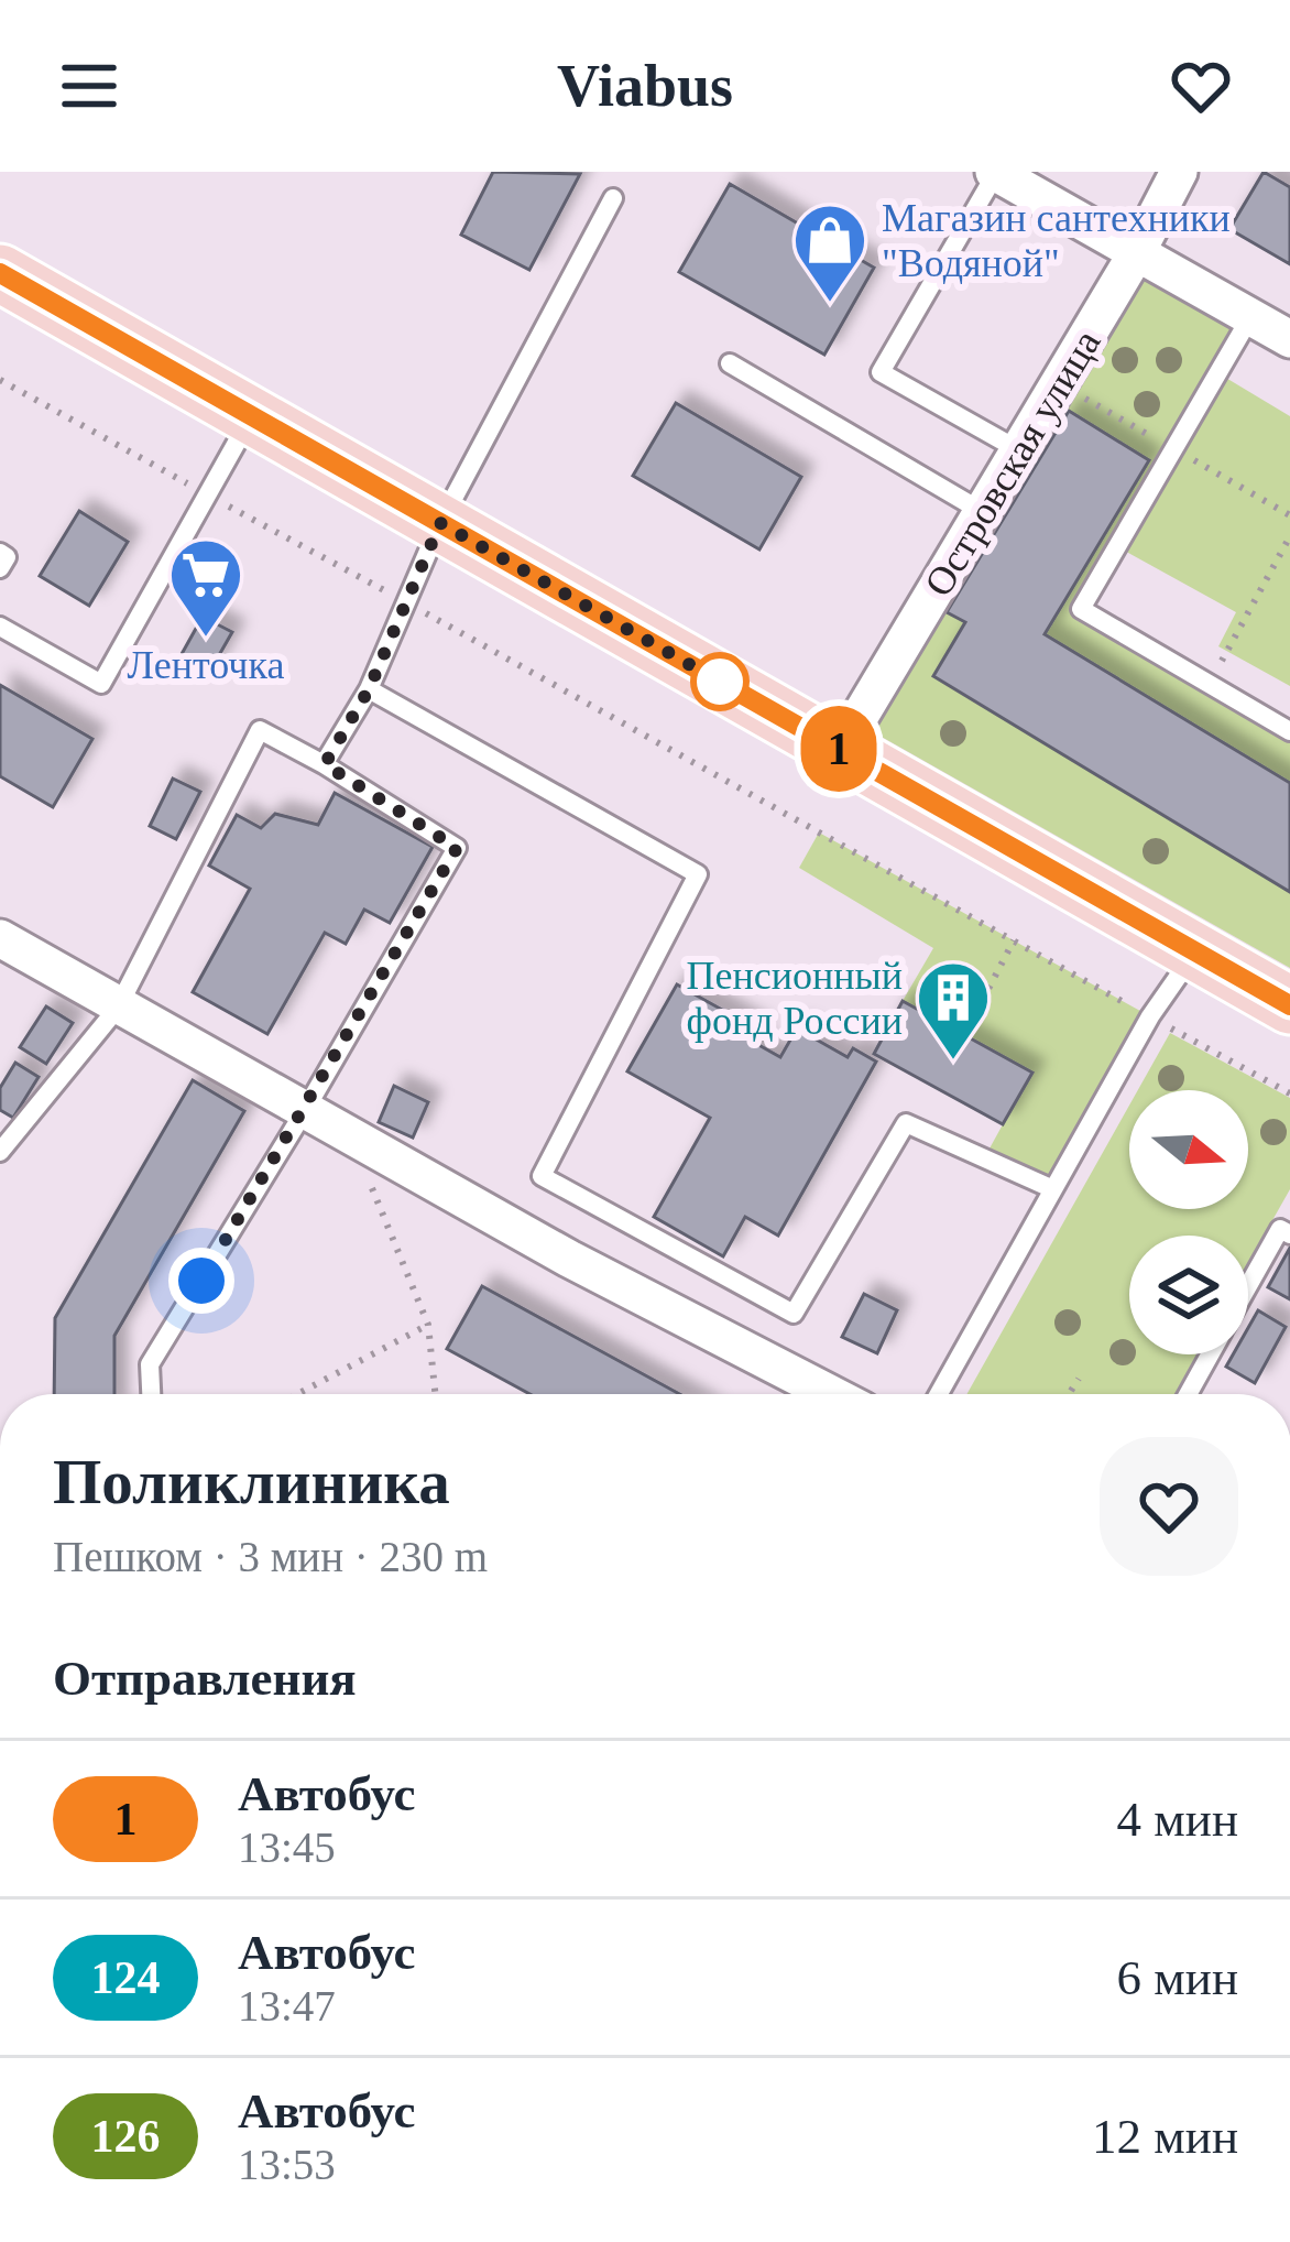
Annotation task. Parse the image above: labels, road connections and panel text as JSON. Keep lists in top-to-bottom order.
{
  "streets": {
    "street": ["Островская улица"]
  },
  "places": {
    "shop": ["Магазин сантехники \"Водяной\""],
    "supermarket": ["Ленточка"],
    "building": ["Пенсионный фонд России"]
  },
  "lines": ["bus line 1"],
  "north": "right",
  "page": {
    "header": "Viabus",
    "on_map": "1",
    "heading": [
      ["Поликлиника", "Пешком · 3 мин · 230 m"],
      "Отправления"
    ],
    "list": [
      {
        "mark": "1",
        "name": "Автобус",
        "note": "13:45",
        "value": "4 мин"
      },
      {
        "mark": "124",
        "name": "Автобус",
        "note": "13:47",
        "value": "6 мин"
      },
      {
        "mark": "126",
        "name": "Автобус",
        "note": "13:53",
        "value": "12 мин"
      }
    ]
  }
}
